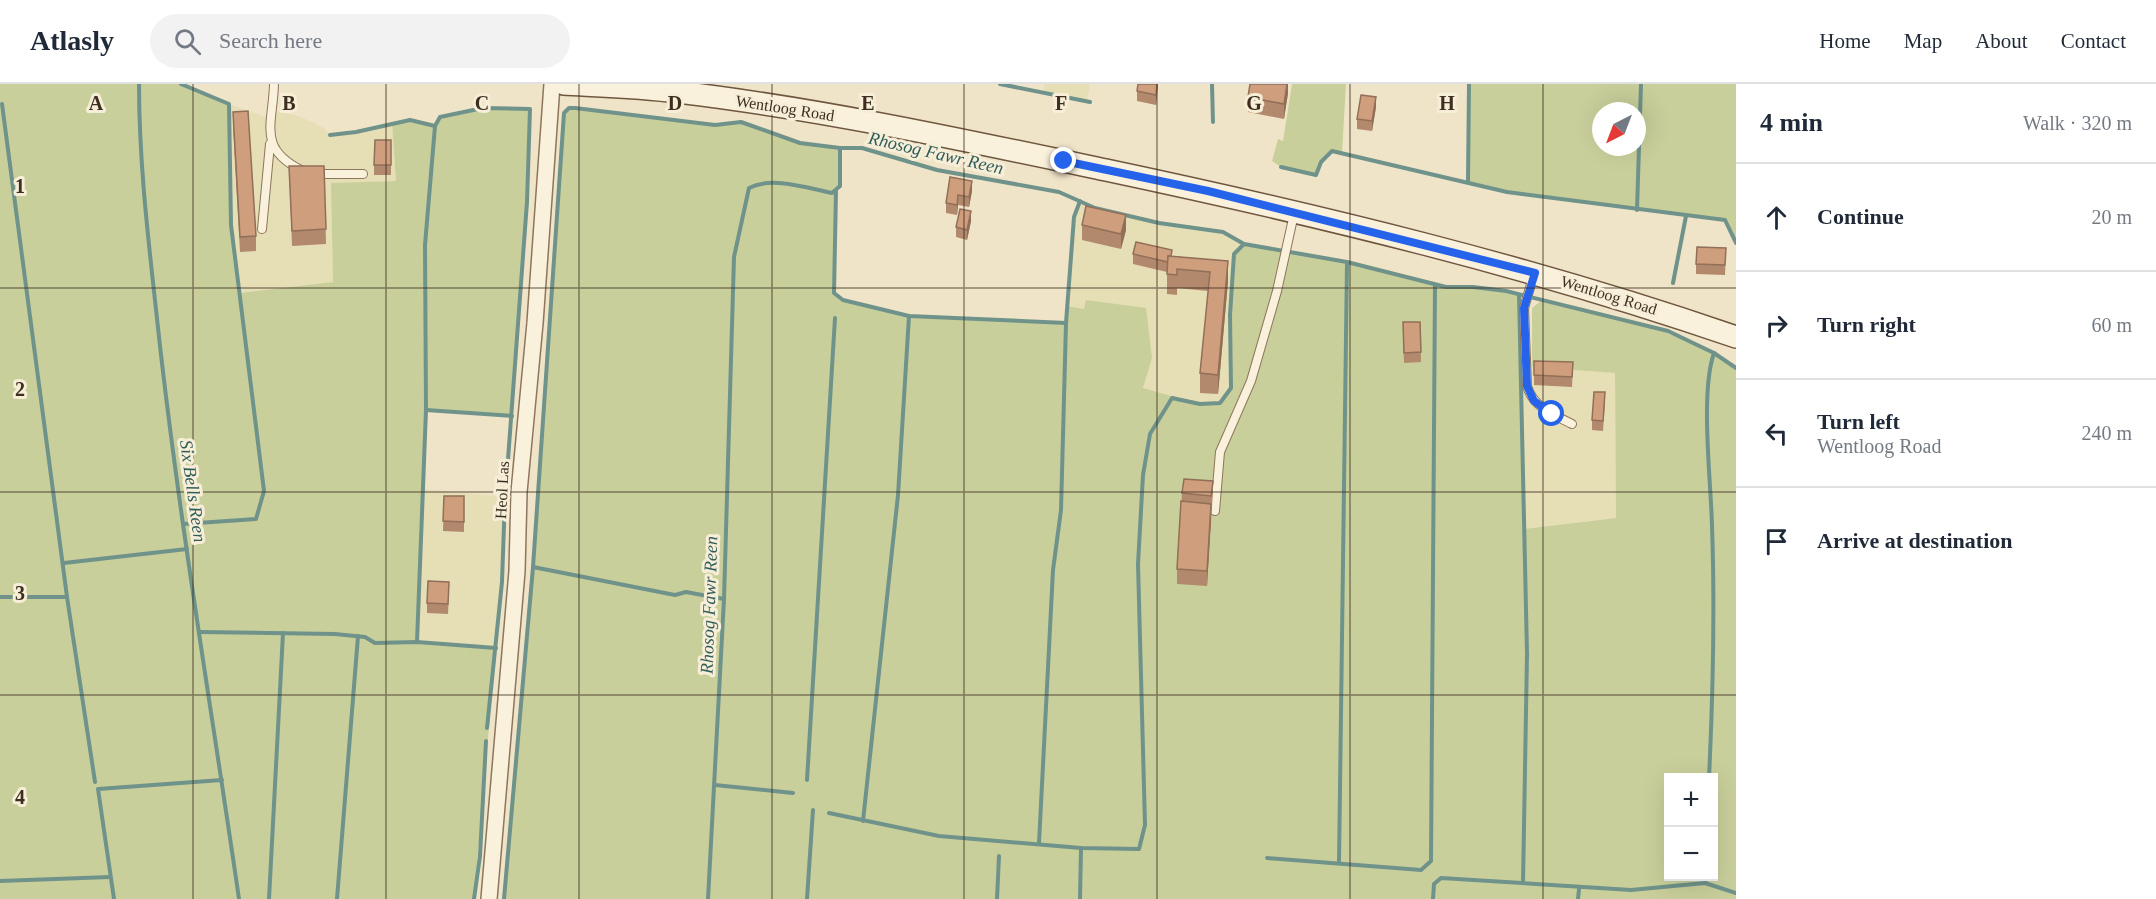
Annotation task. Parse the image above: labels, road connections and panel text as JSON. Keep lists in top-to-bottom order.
{
  "streets": {
    "main road": ["Wentloog Road"],
    "street": ["Heol Las"]
  },
  "water": ["Rhosog Fawr Reen", "Six Bells Reen"],
  "north": "bottom left",
  "page": {
    "header": "Atlasly",
    "search": "Search here",
    "nav": [
      "Home",
      "Map",
      "About",
      "Contact"
    ],
    "heading": ["4 min", "Walk · 320 m"],
    "list": [
      ["Continue", "20 m"],
      ["Turn right", "60 m"],
      ["Turn left", "Wentloog Road", "240 m"],
      "Arrive at destination"
    ],
    "map_buttons": ["+", "−"]
  },
  "grid": {
    "columns": [
      "A",
      "B",
      "C",
      "D",
      "E",
      "F",
      "G",
      "H"
    ],
    "rows": [
      "1",
      "2",
      "3",
      "4"
    ]
  }
}
